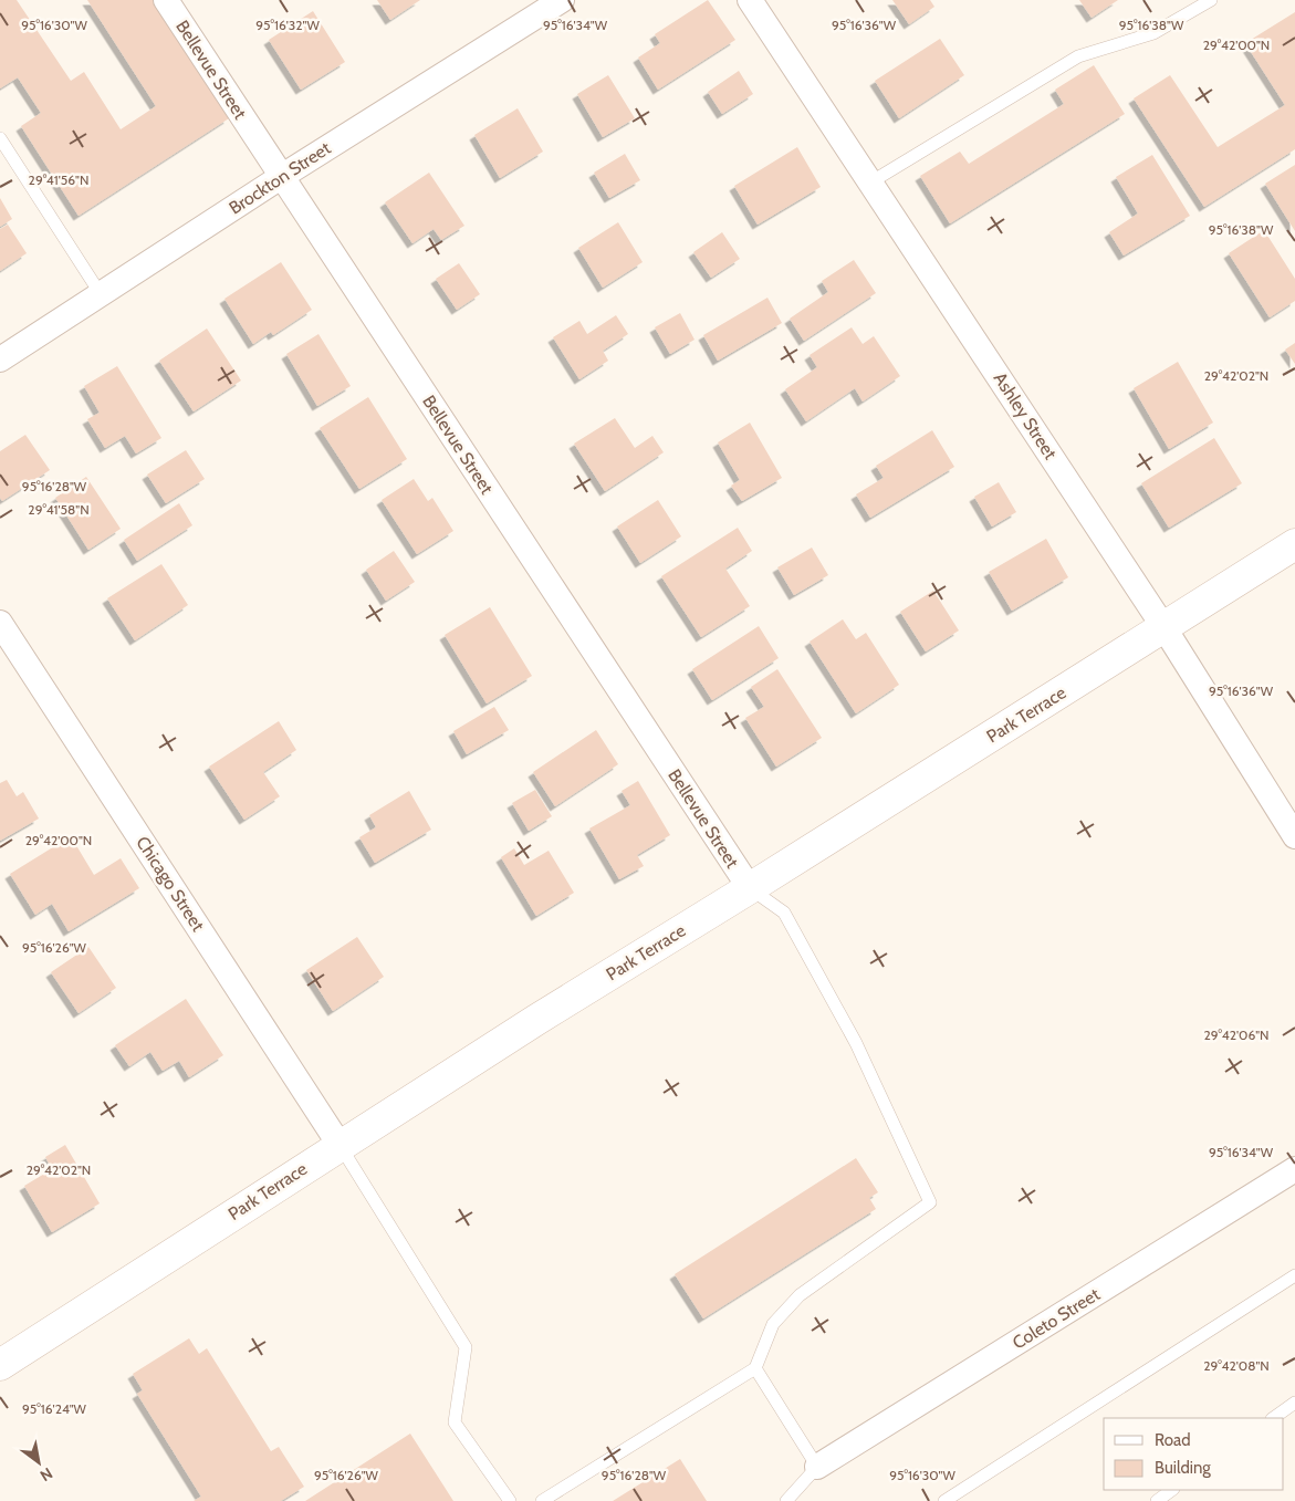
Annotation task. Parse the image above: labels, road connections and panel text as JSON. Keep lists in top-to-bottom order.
{
  "streets": {
    "street": [
      "Bellevue Street",
      "Brockton Street",
      "Ashley Street",
      "Park Terrace",
      "Chicago Street",
      "Coleto Street"
    ]
  },
  "crossings": [
    ["Bellevue Street", "Brockton Street"],
    ["Bellevue Street", "Park Terrace"],
    ["Ashley Street", "Park Terrace"],
    ["Park Terrace", "Chicago Street"]
  ],
  "legend": ["Road", "Building"],
  "north": "bottom right",
  "coordinates": [
    "95°16'30\"W",
    "95°16'34\"W",
    "95°16'32\"W",
    "95°16'36\"W",
    "95°16'38\"W",
    "29°42'00\"N",
    "29°41'56\"N",
    "29°42'02\"N",
    "95°16'28\"W",
    "29°41'58\"N",
    "95°16'26\"W",
    "29°42'06\"N",
    "29°42'08\"N",
    "95°16'24\"W"
  ]
}
